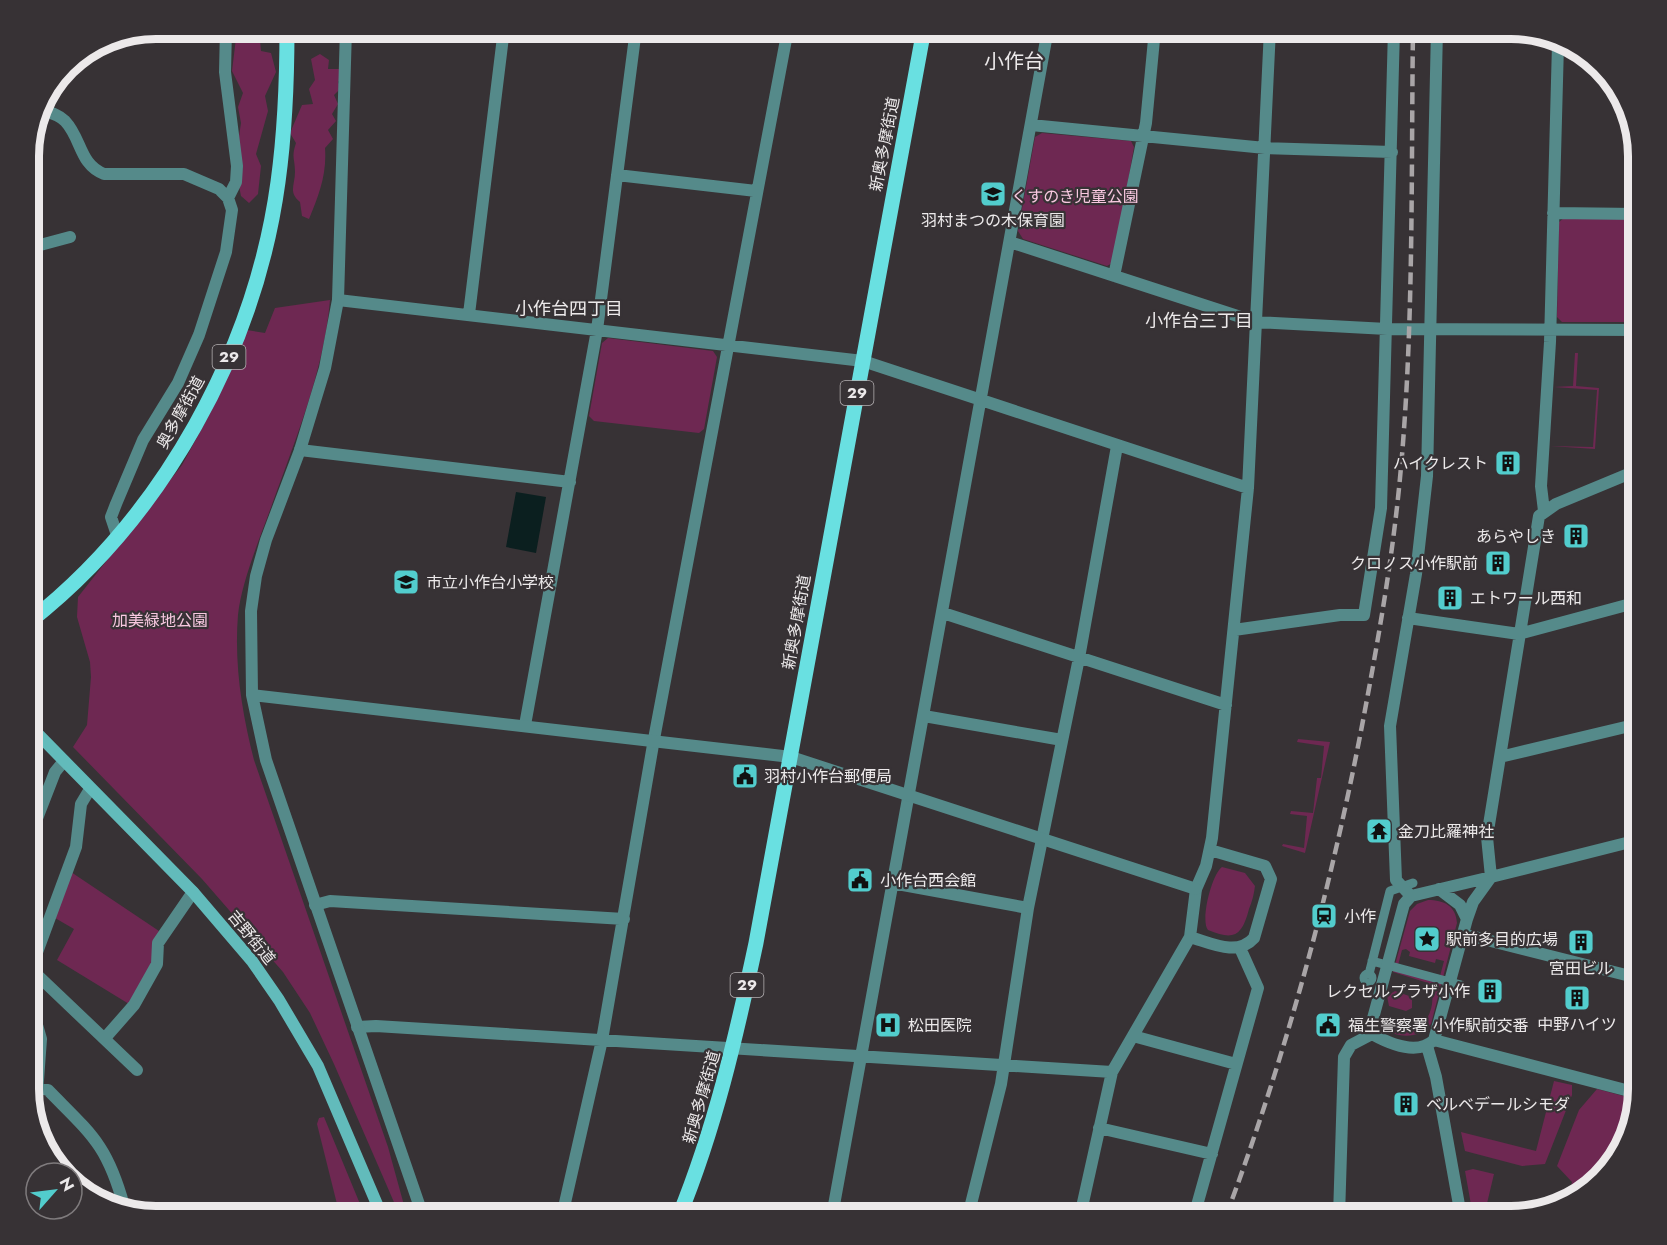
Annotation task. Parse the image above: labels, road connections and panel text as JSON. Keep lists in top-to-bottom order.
{
  "streets": {
    "main road": [
      "新奥多摩街道",
      "29",
      "奥多摩街道",
      "吉野街道"
    ]
  },
  "districts": ["小作台", "小作台四丁目", "小作台三丁目"],
  "parks": ["くすのき児童公園", "加美緑地公園"],
  "places": {
    "school or university": ["羽村まつの木保育園", "市立小作台小学校"],
    "building": [
      "ハイクレスト",
      "あらやしき",
      "クロノス小作駅前",
      "エトワール西和",
      "宮田ビル",
      "レクセルプラザ小作",
      "中野ハイツ",
      "ベルベデールシモダ"
    ],
    "public building": ["羽村小作台郵便局", "小作台西会館", "福生警察署 小作駅前交番"],
    "temple": ["金刀比羅神社"],
    "station": ["小作"],
    "place": ["駅前多目的広場"],
    "hospital": ["松田医院"]
  },
  "north": "top right"
}
